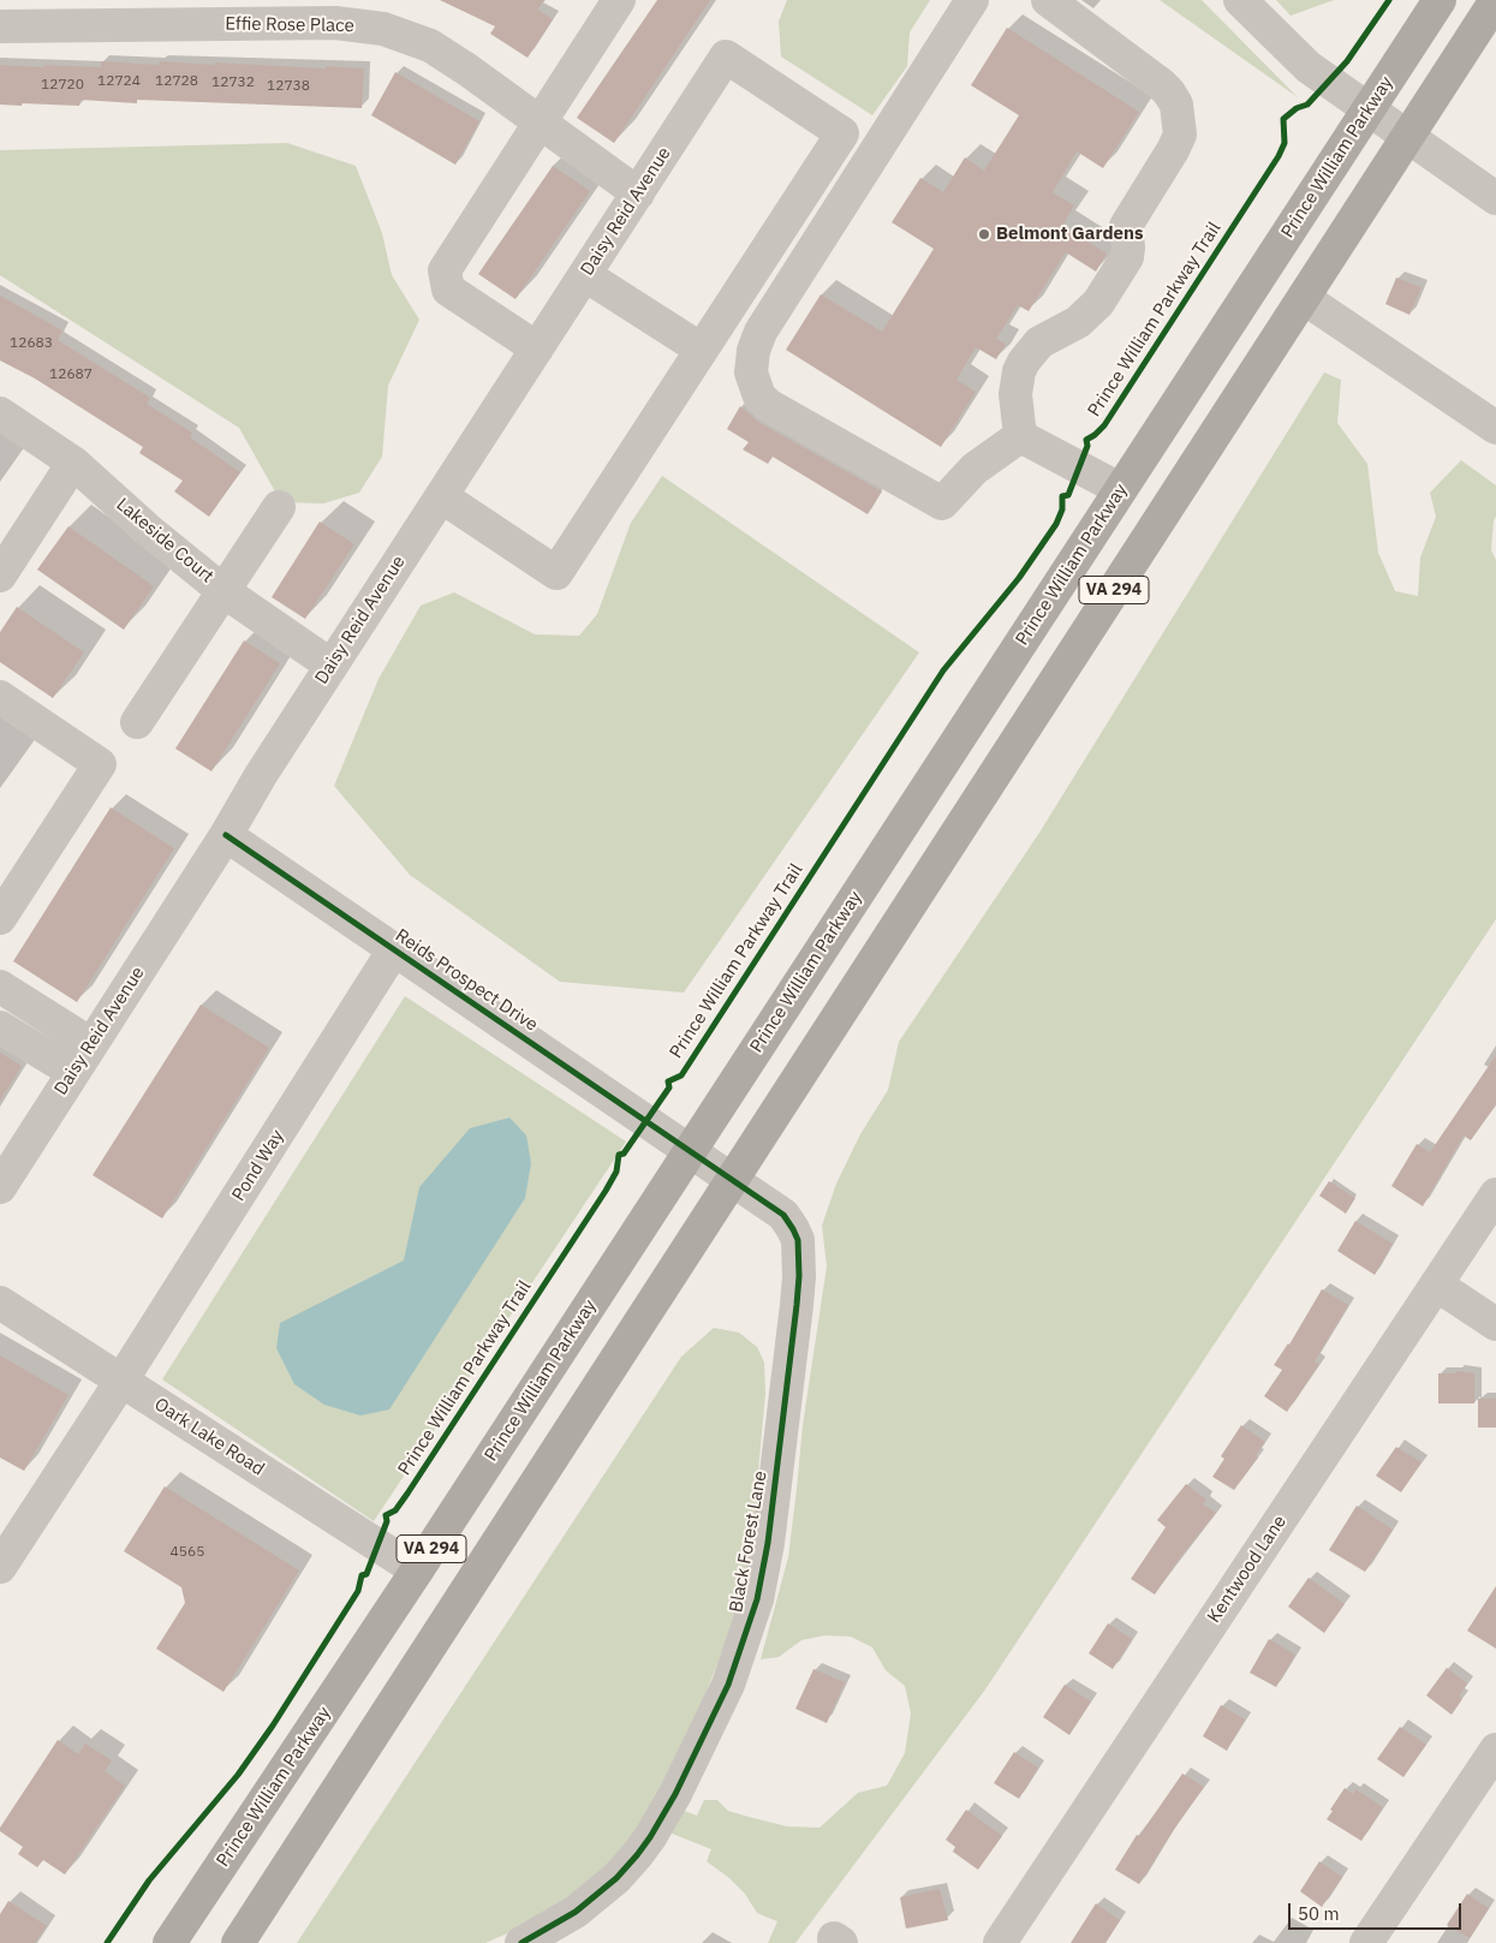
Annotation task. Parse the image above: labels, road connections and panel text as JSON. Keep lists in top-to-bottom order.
{
  "streets": {
    "highway": ["Prince William Parkway", "VA 294"],
    "street": [
      "Effie Rose Place",
      "Daisy Reid Avenue",
      "Lakeside Court",
      "Reids Prospect Drive",
      "Pond Way",
      "Oark Lake Road",
      "Black Forest Lane",
      "Kentwood Lane"
    ],
    "cycle path": ["Prince William Parkway Trail"]
  },
  "crossings": [
    ["Effie Rose Place", "Daisy Reid Avenue"],
    ["Prince William Parkway", "Reids Prospect Drive"],
    ["Prince William Parkway", "Oark Lake Road"],
    ["Prince William Parkway", "Black Forest Lane"],
    ["Daisy Reid Avenue", "Lakeside Court"],
    ["Daisy Reid Avenue", "Reids Prospect Drive"],
    ["VA 294", "Black Forest Lane"],
    ["Reids Prospect Drive", "Pond Way"],
    ["Reids Prospect Drive", "Black Forest Lane"],
    ["Pond Way", "Oark Lake Road"]
  ],
  "places": ["Belmont Gardens"],
  "house_numbers": [
    "12724",
    "12728",
    "12732",
    "12720",
    "12738",
    "12683",
    "12687",
    "4565"
  ],
  "scale_bar": "50 m"
}
